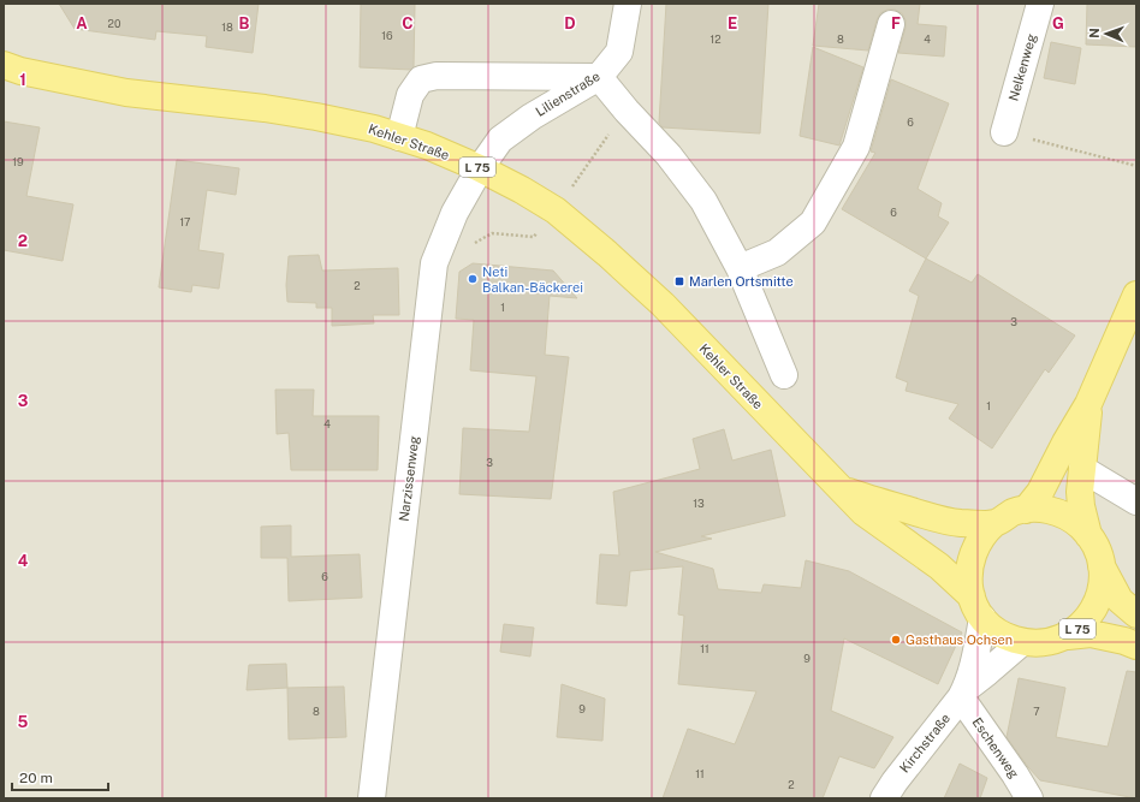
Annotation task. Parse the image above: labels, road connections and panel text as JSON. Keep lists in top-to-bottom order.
{
  "streets": {
    "main road": ["Kehler Straße", "L 75"],
    "street": [
      "Nelkenweg",
      "Lilienstraße",
      "Narzissenweg",
      "Kirchstraße",
      "Eschenweg"
    ]
  },
  "crossings": [
    ["Lilienstraße", "Kehler Straße"],
    ["Lilienstraße", "Narzissenweg"],
    ["Kehler Straße", "Narzissenweg"],
    ["Kehler Straße", "Kirchstraße"],
    ["Kirchstraße", "Eschenweg"]
  ],
  "places": {
    "other": ["Neti Balkan-Bäckerei", "Gasthaus Ochsen"],
    "transit": ["Marlen Ortsmitte"]
  },
  "house_numbers": [
    "20",
    "18",
    "16",
    "12",
    "8",
    "4",
    "6",
    "19",
    "6",
    "17",
    "2",
    "1",
    "3",
    "1",
    "4",
    "3",
    "13",
    "6",
    "11",
    "9",
    "9",
    "8",
    "7",
    "11",
    "2"
  ],
  "scale_bar": "20 m",
  "north": "left",
  "grid": {
    "columns": [
      "A",
      "B",
      "C",
      "D",
      "E",
      "F",
      "G"
    ],
    "rows": [
      "1",
      "2",
      "3",
      "4",
      "5"
    ]
  }
}
